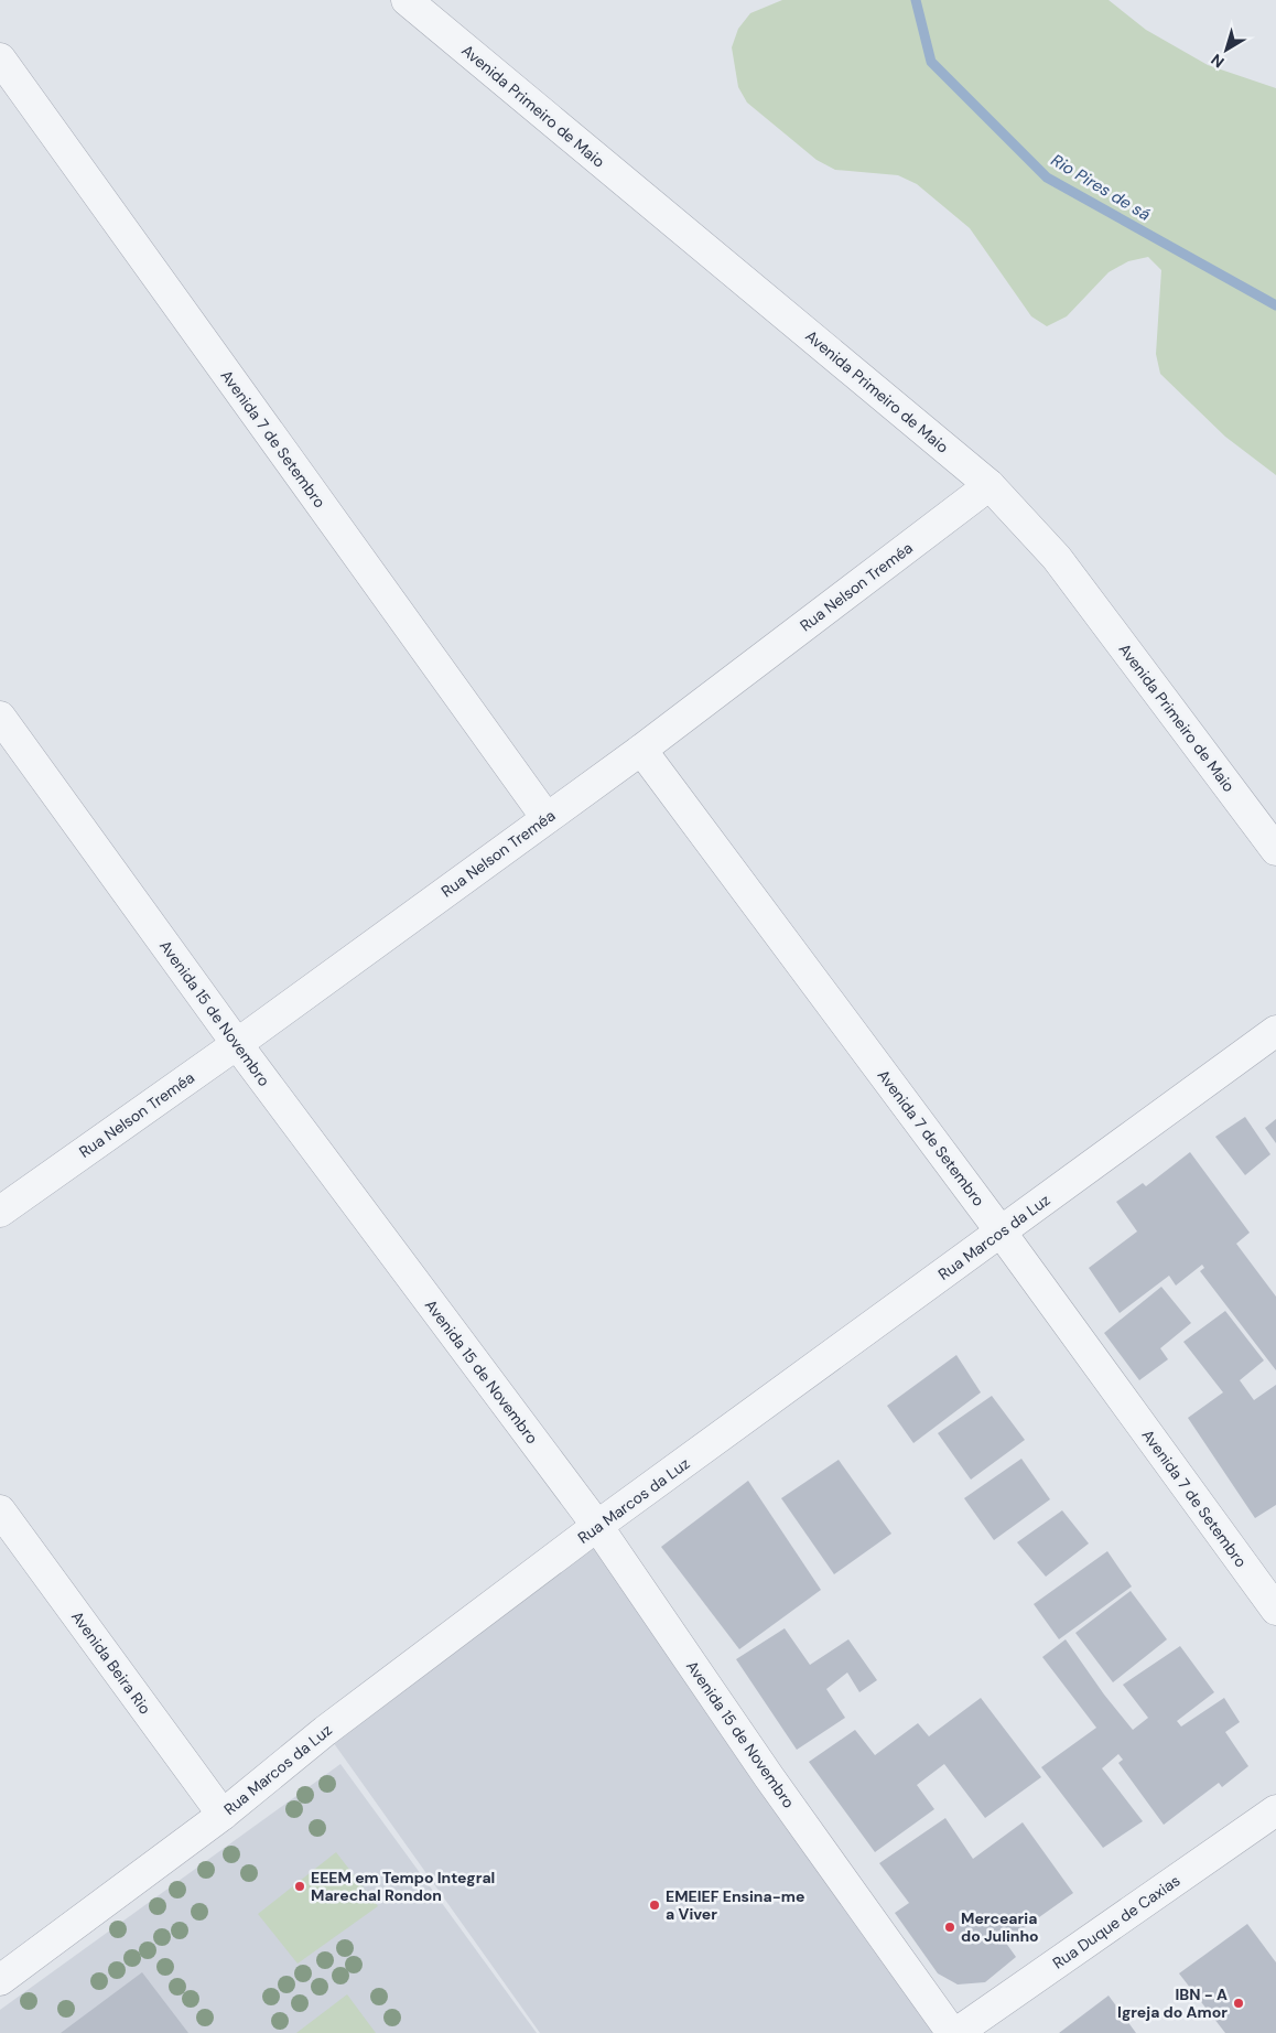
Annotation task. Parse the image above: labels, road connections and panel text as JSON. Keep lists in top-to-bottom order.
{
  "streets": {
    "street": [
      "Avenida Primeiro de Maio",
      "Avenida 7 de Setembro",
      "Rua Nelson Treméa",
      "Avenida 15 de Novembro",
      "Rua Marcos da Luz",
      "Avenida Beira Rio",
      "Rua Duque de Caxias"
    ]
  },
  "crossings": [
    ["Avenida Primeiro de Maio", "Rua Nelson Treméa"],
    ["Avenida 7 de Setembro", "Rua Nelson Treméa"],
    ["Avenida 7 de Setembro", "Rua Marcos da Luz"],
    ["Rua Nelson Treméa", "Avenida 15 de Novembro"],
    ["Avenida 15 de Novembro", "Rua Marcos da Luz"],
    ["Rua Marcos da Luz", "Avenida Beira Rio"]
  ],
  "water": ["Rio Pires de sá"],
  "places": [
    "EEEM em Tempo Integral Marechal Rondon",
    "EMEIEF Ensina-me a Viver",
    "Mercearia do Julinho",
    "IBN - A Igreja do Amor"
  ],
  "north": "bottom left"
}
